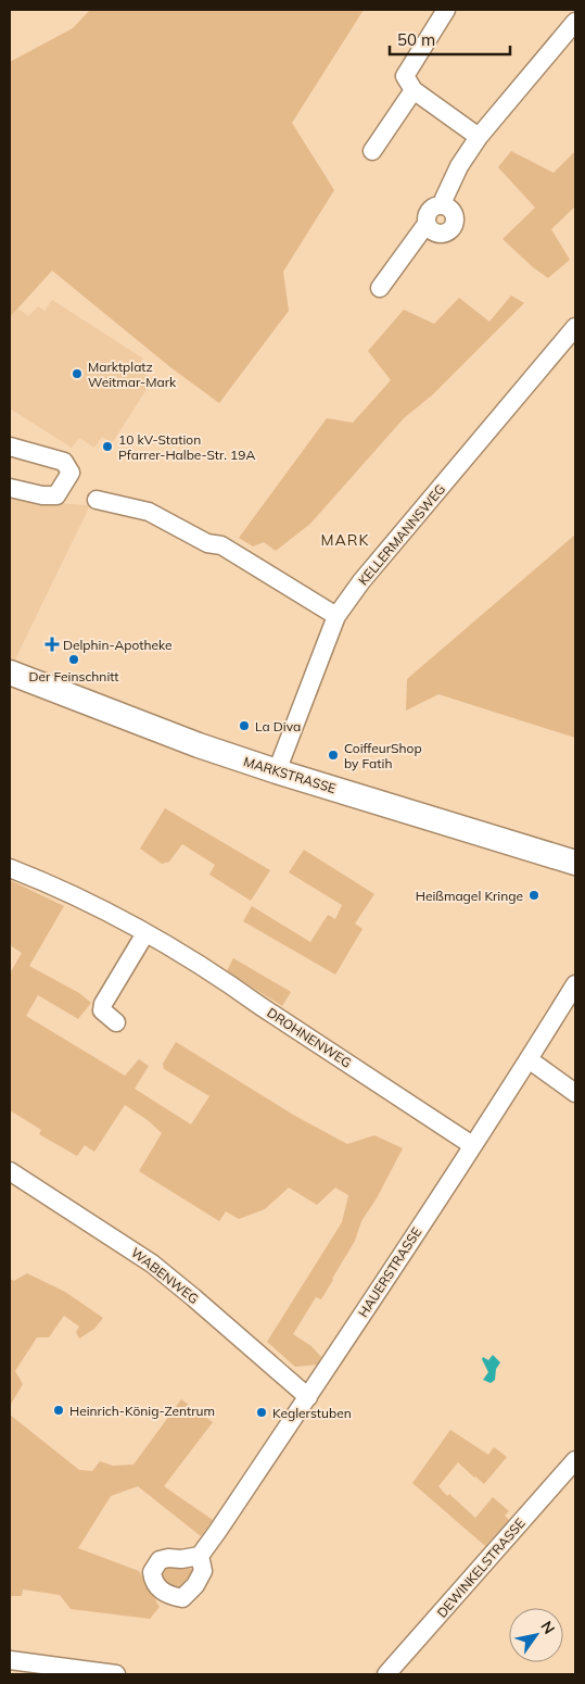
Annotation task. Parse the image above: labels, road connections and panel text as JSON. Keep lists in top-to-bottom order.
{
  "streets": {
    "main road": ["MARKSTRASSE"],
    "street": [
      "KELLERMANNSWEG",
      "DROHNENWEG",
      "HAUERSTRASSE",
      "WABENWEG",
      "DEWINKELSTRASSE"
    ]
  },
  "crossings": [
    ["KELLERMANNSWEG", "MARKSTRASSE"],
    ["DROHNENWEG", "HAUERSTRASSE"],
    ["HAUERSTRASSE", "WABENWEG"]
  ],
  "districts": ["MARK"],
  "places": {
    "other": [
      "Marktplatz Weitmar-Mark",
      "10 kV-Station Pfarrer-Halbe-Str. 19A",
      "Der Feinschnitt",
      "La Diva",
      "CoiffeurShop by Fatih",
      "Heißmagel Kringe",
      "Heinrich-König-Zentrum",
      "Keglerstuben"
    ],
    "health": ["Delphin-Apotheke"]
  },
  "scale_bar": "50 m",
  "north": "top right"
}
